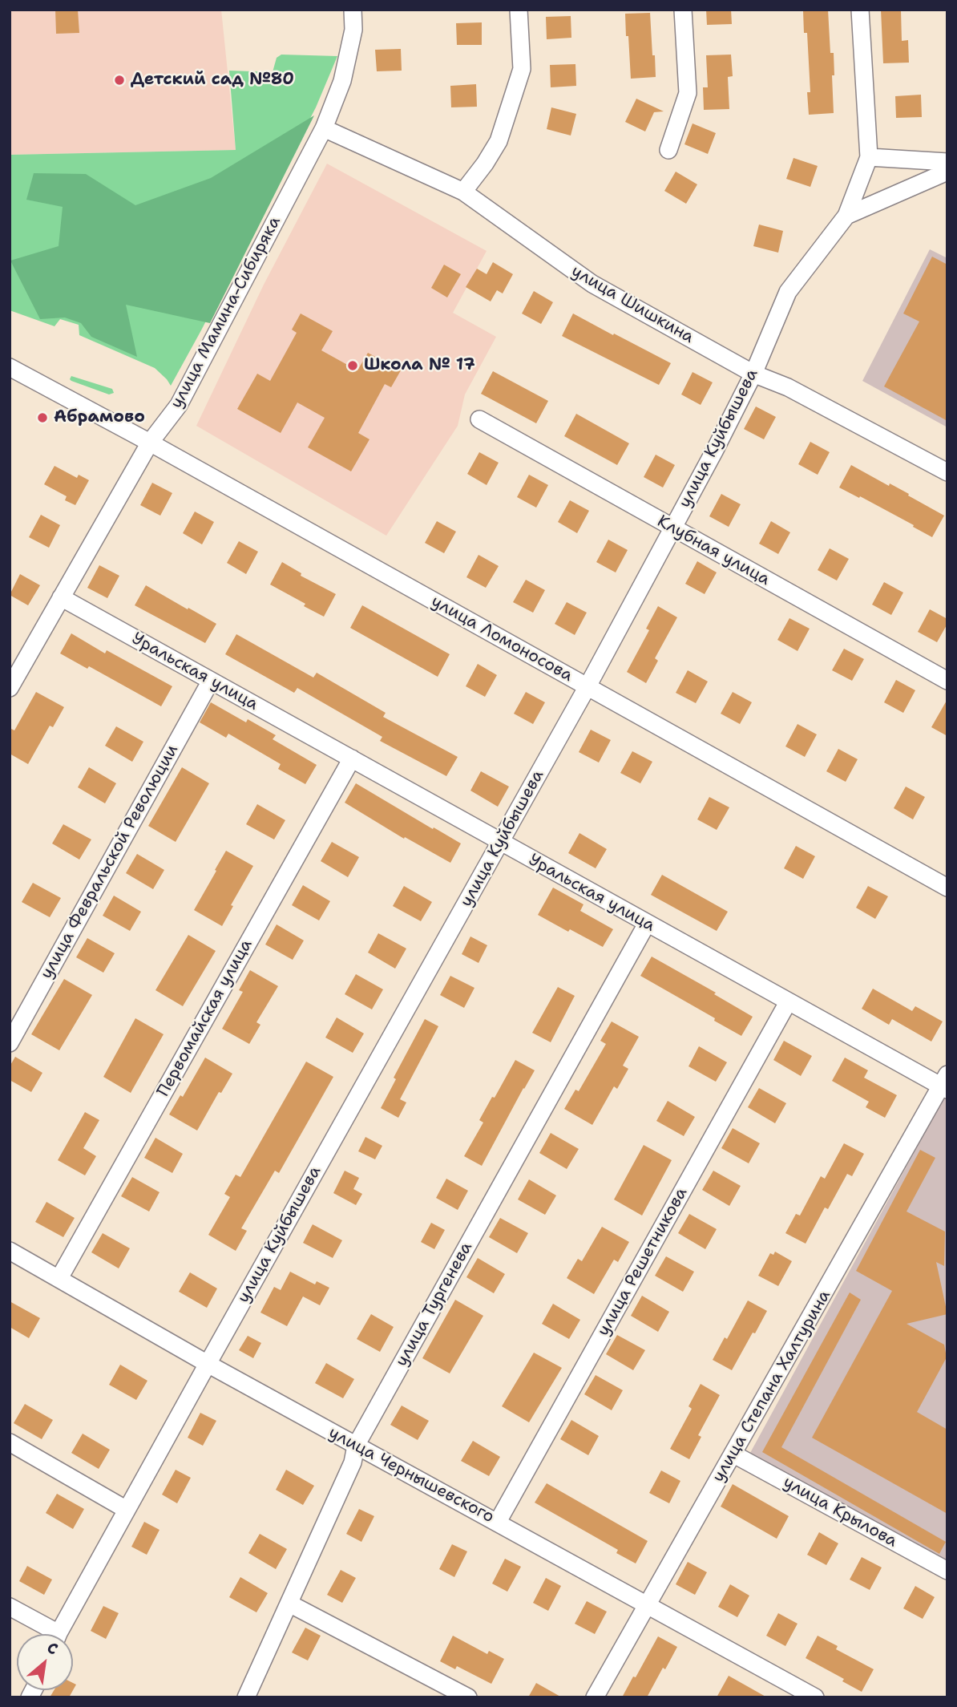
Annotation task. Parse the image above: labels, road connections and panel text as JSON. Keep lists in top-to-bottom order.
{
  "streets": {
    "street": [
      "улица Шишкина",
      "улица Мамина-Сибиряка",
      "улица Куйбышева",
      "Клубная улица",
      "улица Ломоносова",
      "Уральская улица",
      "улица Февральской Революции",
      "Первомайская улица",
      "улица Решетникова",
      "улица Тургенева",
      "улица Степана Халтурина",
      "улица Чернышевского",
      "улица Крылова"
    ]
  },
  "crossings": [
    ["улица Шишкина", "улица Мамина-Сибиряка"],
    ["улица Шишкина", "улица Куйбышева"],
    ["улица Мамина-Сибиряка", "улица Ломоносова"],
    ["улица Мамина-Сибиряка", "Уральская улица"],
    ["улица Куйбышева", "Клубная улица"],
    ["улица Куйбышева", "улица Ломоносова"],
    ["улица Куйбышева", "Уральская улица"],
    ["улица Куйбышева", "улица Чернышевского"],
    ["Уральская улица", "улица Февральской Революции"],
    ["Уральская улица", "Первомайская улица"],
    ["Уральская улица", "улица Решетникова"],
    ["Уральская улица", "улица Тургенева"],
    ["Уральская улица", "улица Степана Халтурина"],
    ["Первомайская улица", "улица Чернышевского"],
    ["улица Решетникова", "улица Чернышевского"],
    ["улица Тургенева", "улица Чернышевского"],
    ["улица Степана Халтурина", "улица Чернышевского"],
    ["улица Степана Халтурина", "улица Крылова"]
  ],
  "places": ["Детский сад №80", "Школа № 17", "Абрамово"],
  "north": "top right"
}
